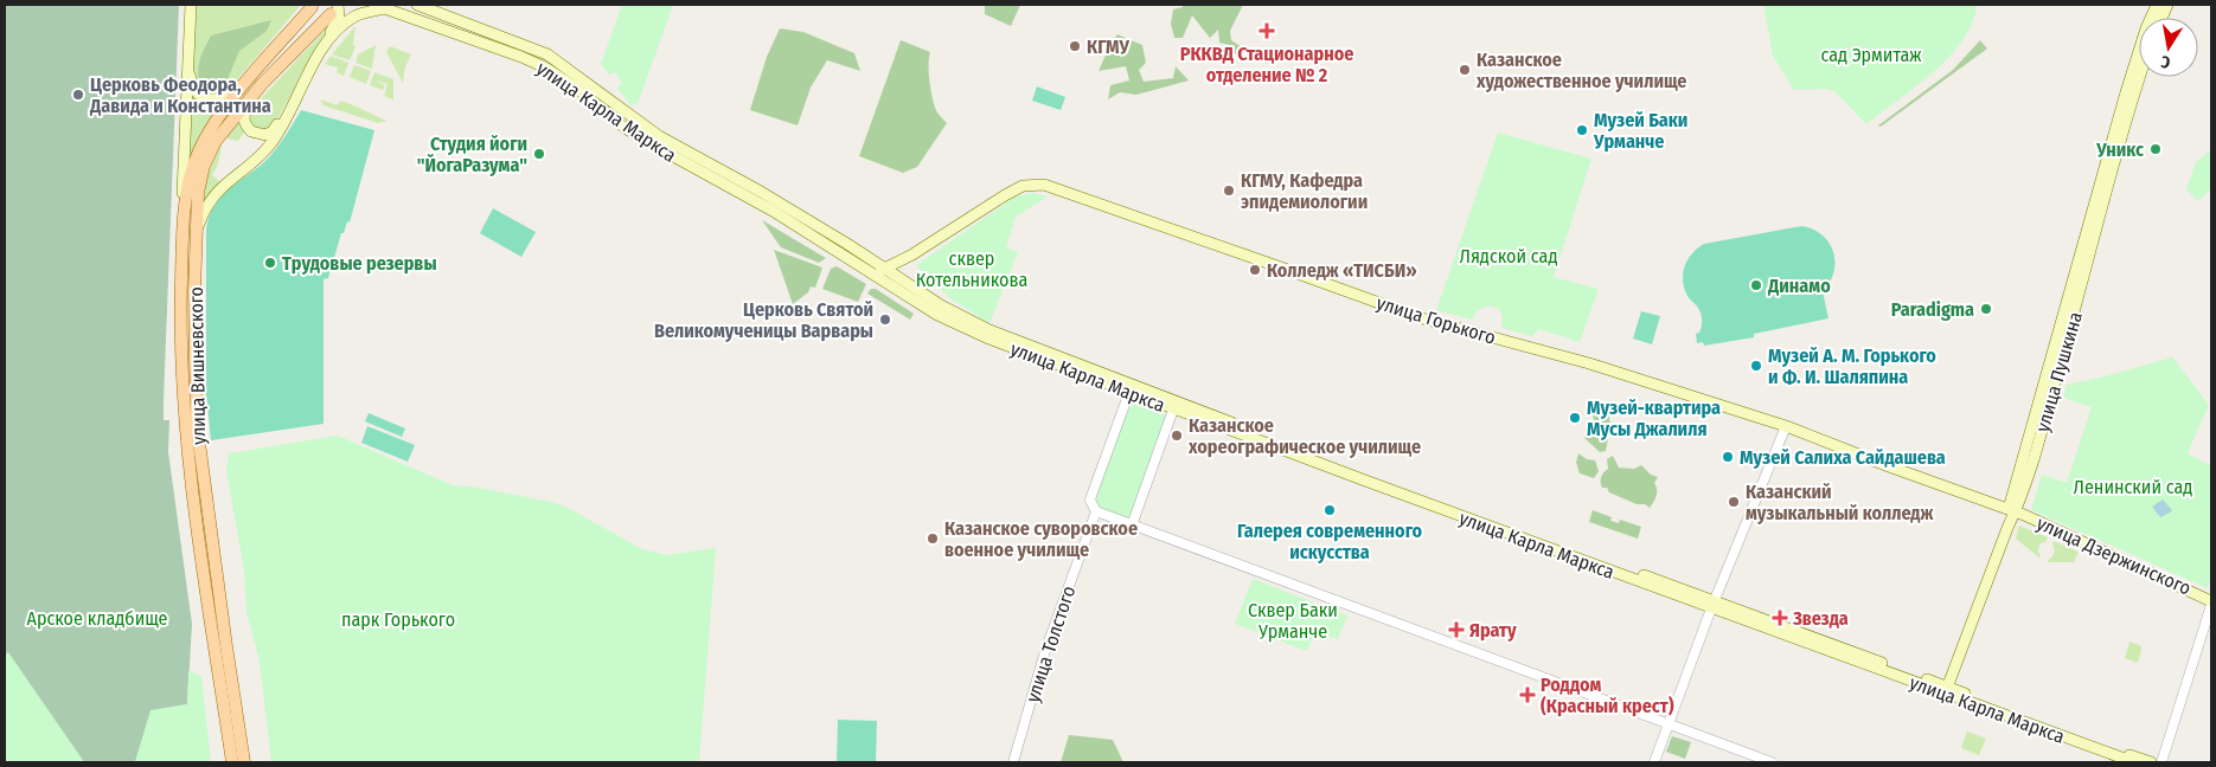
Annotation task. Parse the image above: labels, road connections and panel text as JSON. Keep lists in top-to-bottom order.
{
  "streets": {
    "main road": [
      "улица Карла Маркса",
      "улица Горького",
      "улица Вишневского",
      "улица Пушкина",
      "улица Дзержинского"
    ],
    "street": ["улица Толстого"]
  },
  "crossings": [
    ["улица Карла Маркса", "улица Горького"],
    ["улица Карла Маркса", "улица Пушкина"],
    ["улица Карла Маркса", "улица Толстого"],
    ["улица Горького", "улица Пушкина"],
    ["улица Горького", "улица Дзержинского"],
    ["улица Пушкина", "улица Дзержинского"]
  ],
  "parks": [
    "сад Эрмитаж",
    "Лядской сад",
    "сквер Котельникова",
    "Ленинский сад",
    "Сквер Баки Урманче",
    "Арское кладбище",
    "парк Горького"
  ],
  "places": {
    "health": [
      "РККВД Стационарное отделение № 2",
      "Звезда",
      "Ярату",
      "Роддом (Красный крест)"
    ],
    "other": [
      "КГМУ",
      "Казанское художественное училище",
      "Церковь Феодора, Давида и Константина",
      "Музей Баки Урманче",
      "Уникс",
      "Студия йоги \"ЙогаРазума\"",
      "КГМУ, Кафедра эпидемиологии",
      "Трудовые резервы",
      "Колледж «ТИСБИ»",
      "Динамо",
      "Paradigma",
      "Церковь Святой Великомученицы Варвары",
      "Музей А. М. Горького и Ф. И. Шаляпина",
      "Музей-квартира Мусы Джалиля",
      "Казанское хореографическое училище",
      "Музей Салиха Сайдашева",
      "Казанский музыкальный колледж",
      "Галерея современного искусства",
      "Казанское суворовское военное училище"
    ]
  },
  "north": "bottom"
}
